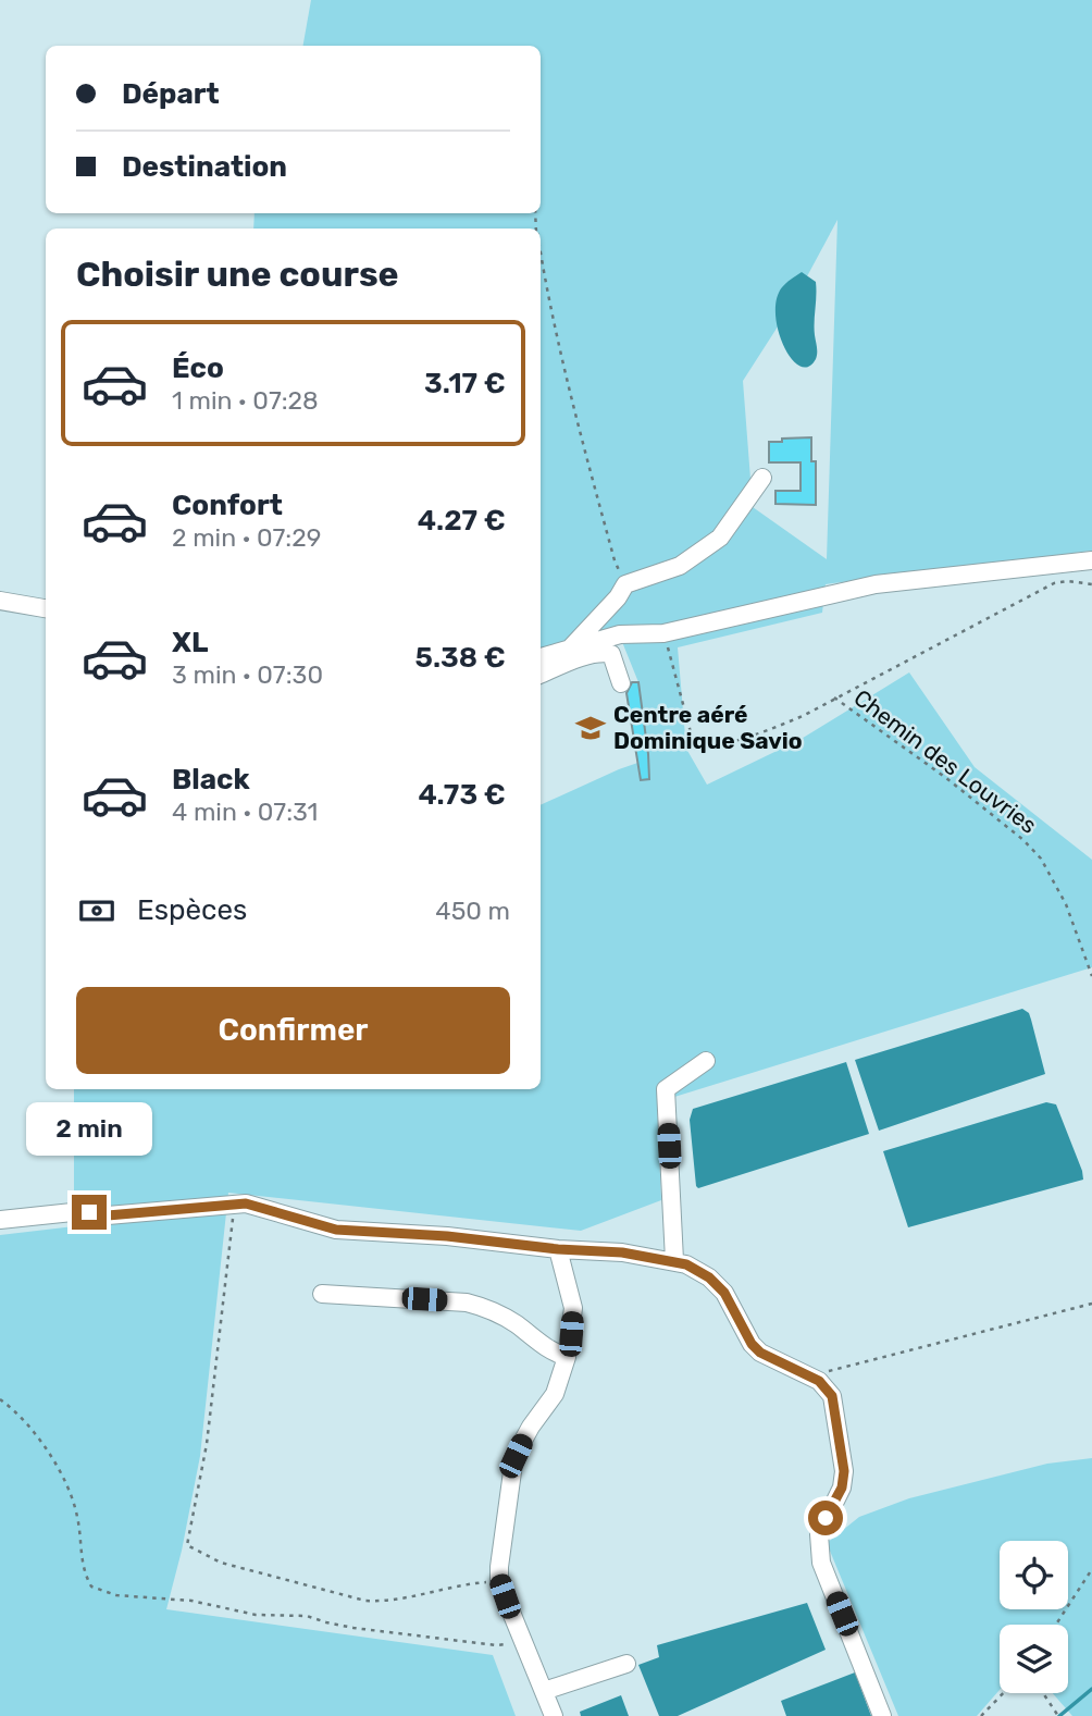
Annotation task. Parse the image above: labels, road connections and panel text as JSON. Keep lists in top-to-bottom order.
{
  "streets": {
    "path": ["Chemin des Louvries"]
  },
  "places": {
    "school or university": ["Centre aéré Dominique Savio"]
  },
  "page": {
    "banner": ["Départ", "Destination"],
    "heading": "Choisir une course",
    "list": [
      {
        "name": "Éco",
        "note": "1 min · 07:28",
        "value": "3.17 €"
      },
      {
        "name": "Confort",
        "note": "2 min · 07:29",
        "value": "4.27 €"
      },
      {
        "name": "XL",
        "note": "3 min · 07:30",
        "value": "5.38 €"
      },
      {
        "name": "Black",
        "note": "4 min · 07:31",
        "value": "4.73 €"
      }
    ],
    "pay": ["Espèces", "450 m"],
    "buttons": "Confirmer",
    "bubble": "2 min"
  }
}
